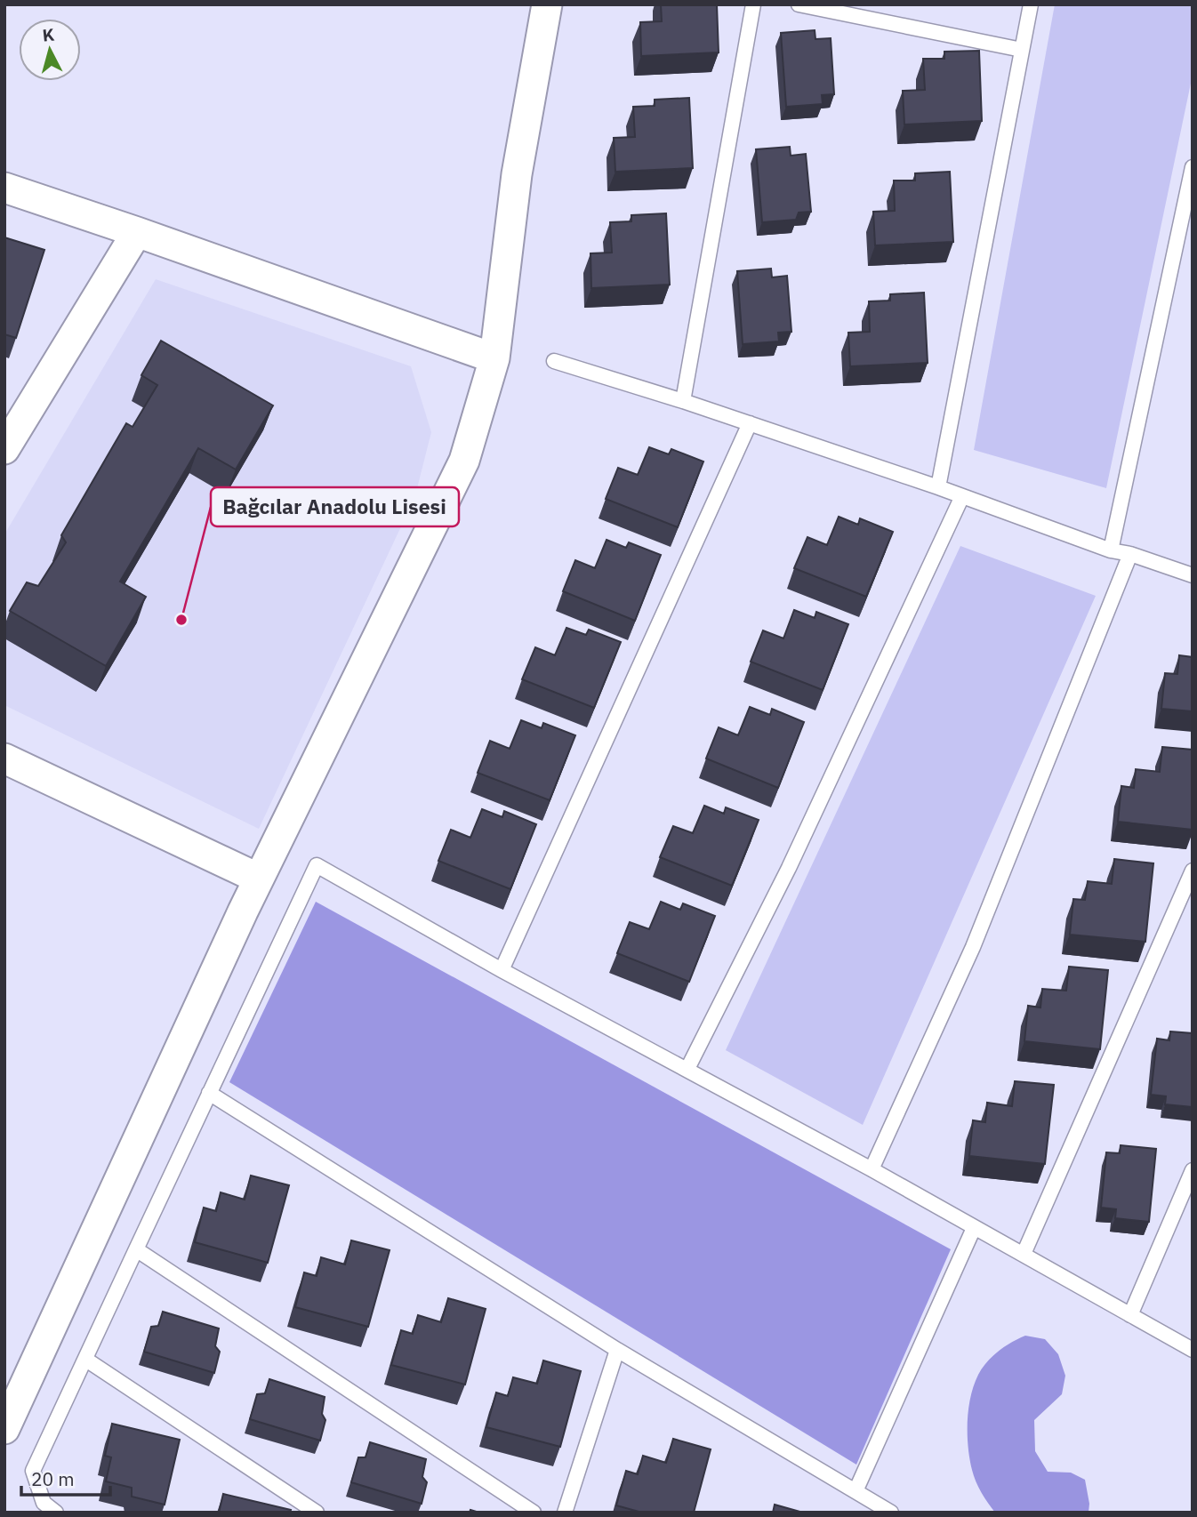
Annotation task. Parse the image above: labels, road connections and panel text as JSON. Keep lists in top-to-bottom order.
{
  "places": ["Bağcılar Anadolu Lisesi"],
  "scale_bar": "20 m",
  "north": "top"
}
